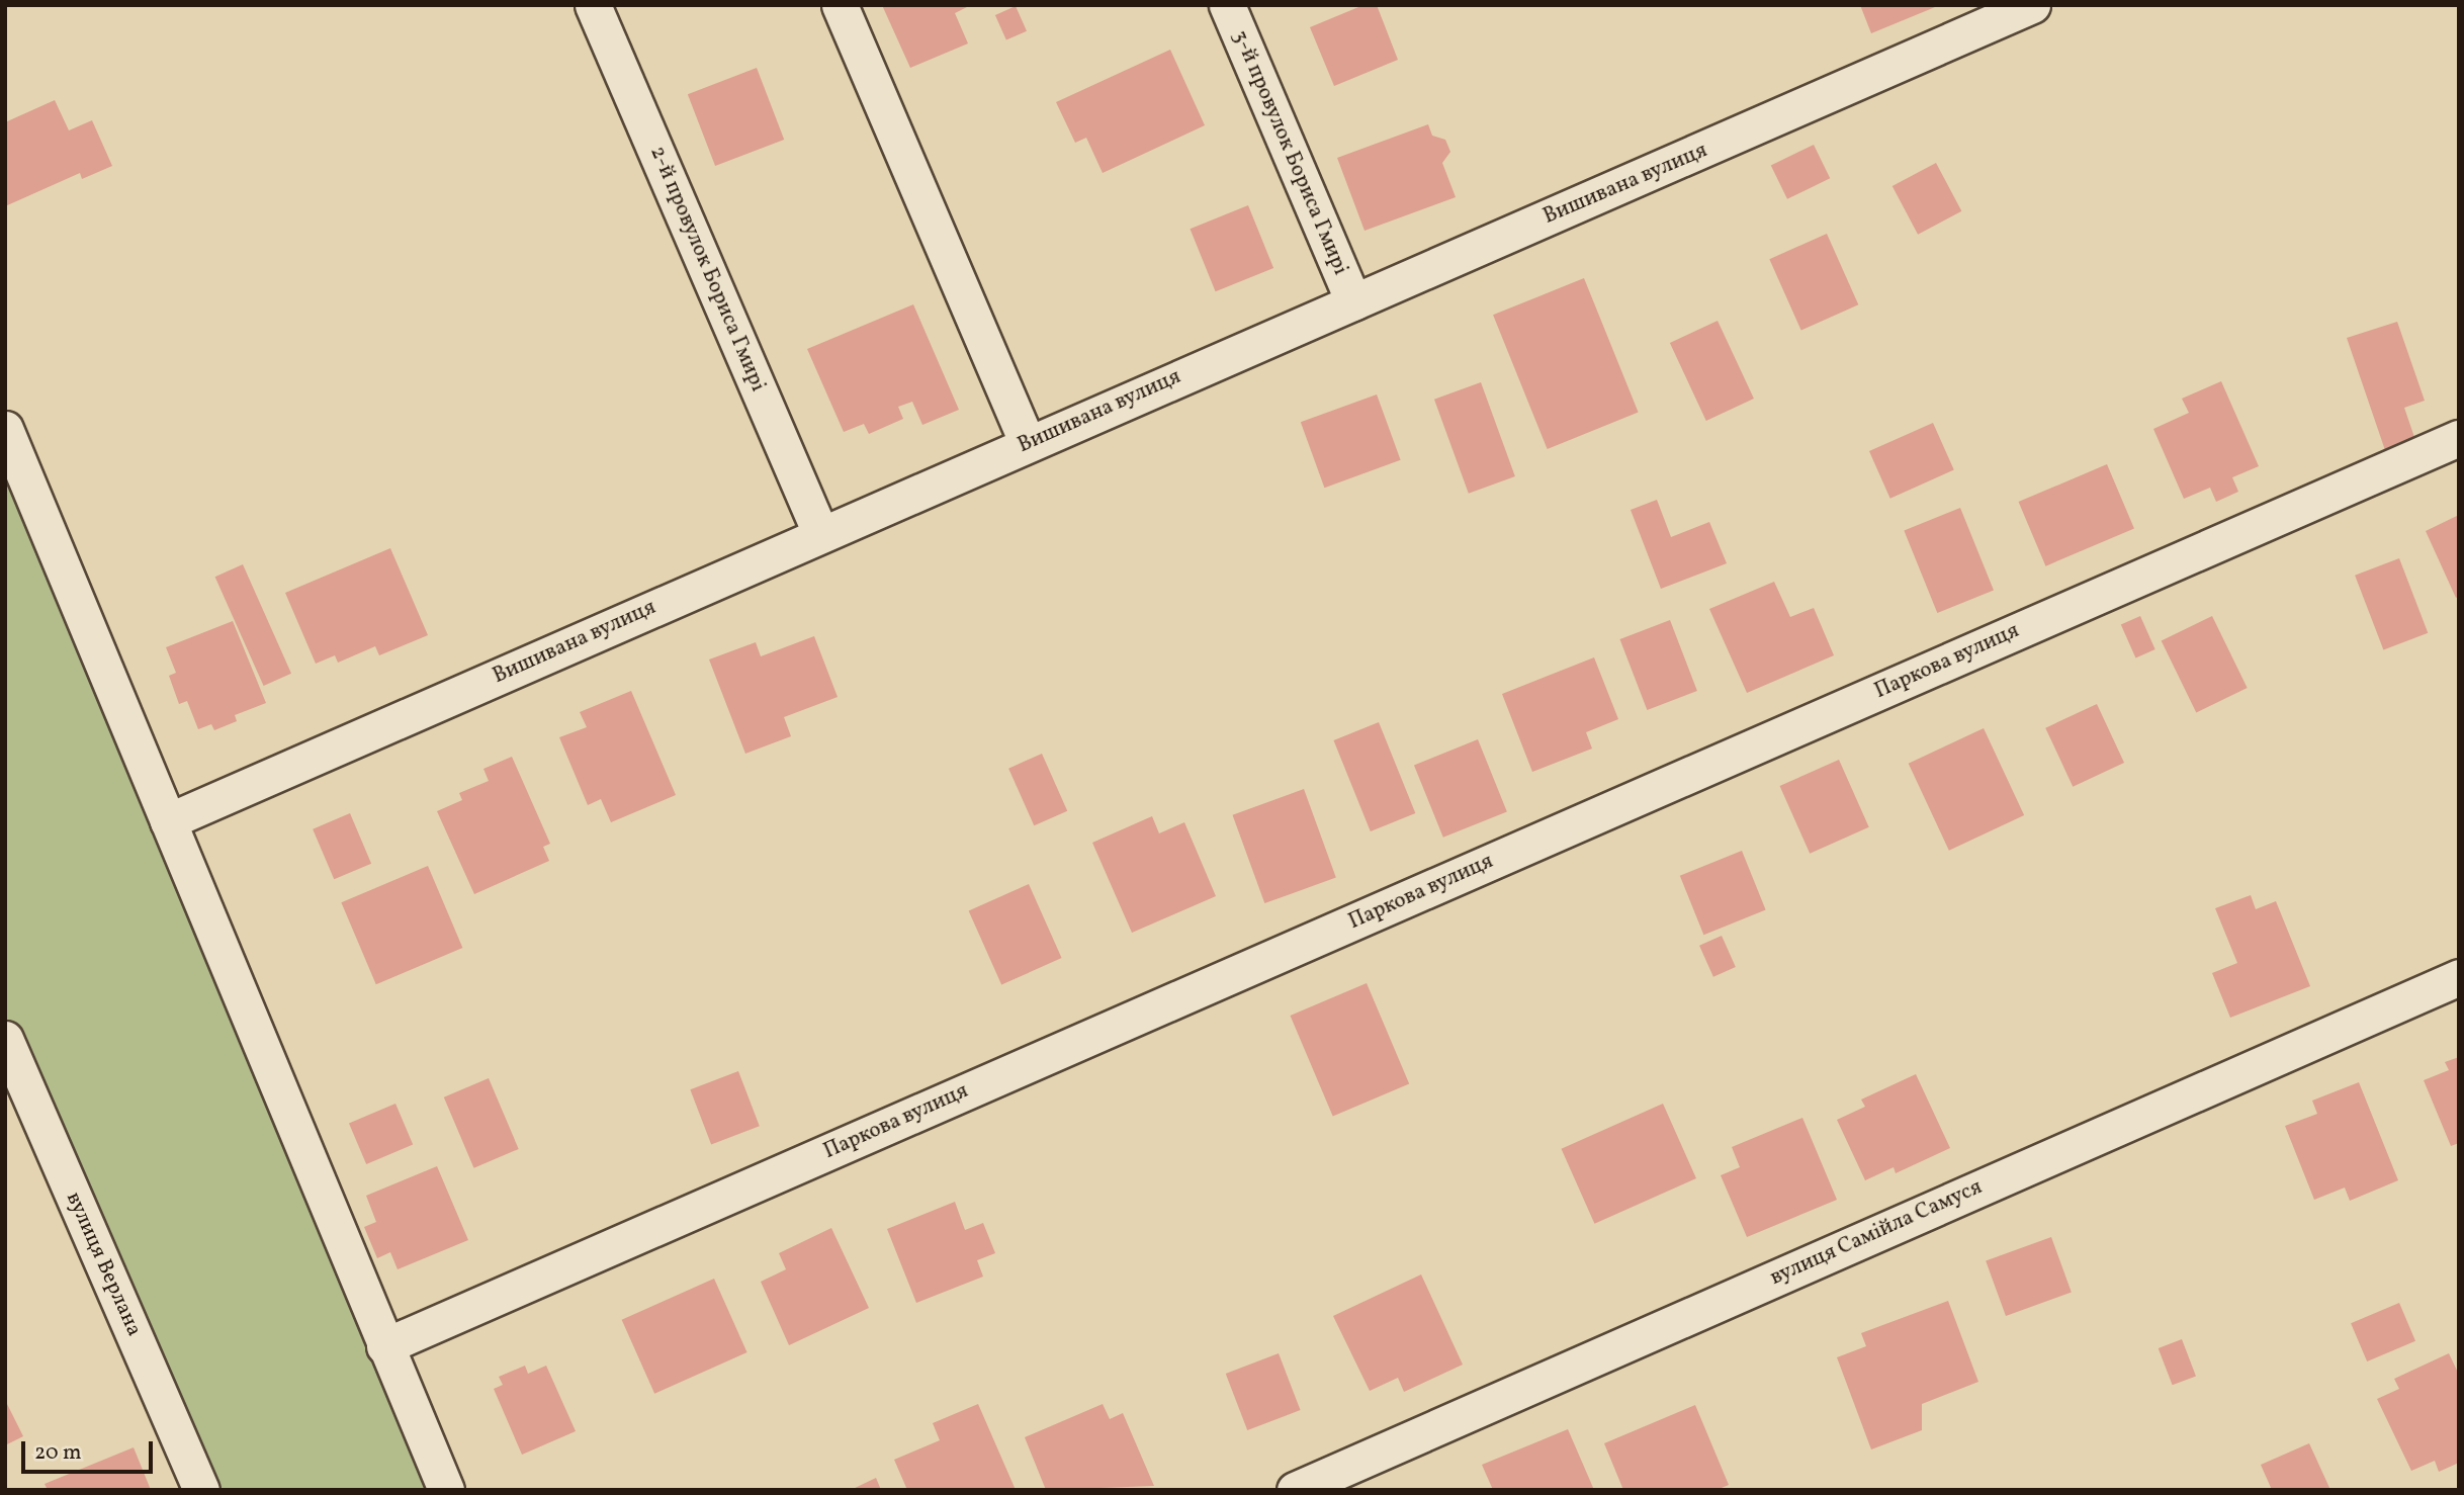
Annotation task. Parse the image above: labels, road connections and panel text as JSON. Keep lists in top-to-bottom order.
{
  "streets": {
    "street": [
      "3-й провулок Бориса Гмирі",
      "Вишивана вулиця",
      "2-й провулок Бориса Гмирі",
      "Паркова вулиця",
      "вулиця Самійла Самуся",
      "вулиця Верлана"
    ]
  },
  "crossings": [
    ["3-й провулок Бориса Гмирі", "Вишивана вулиця"],
    ["Вишивана вулиця", "2-й провулок Бориса Гмирі"]
  ],
  "scale_bar": "20 m"
}
